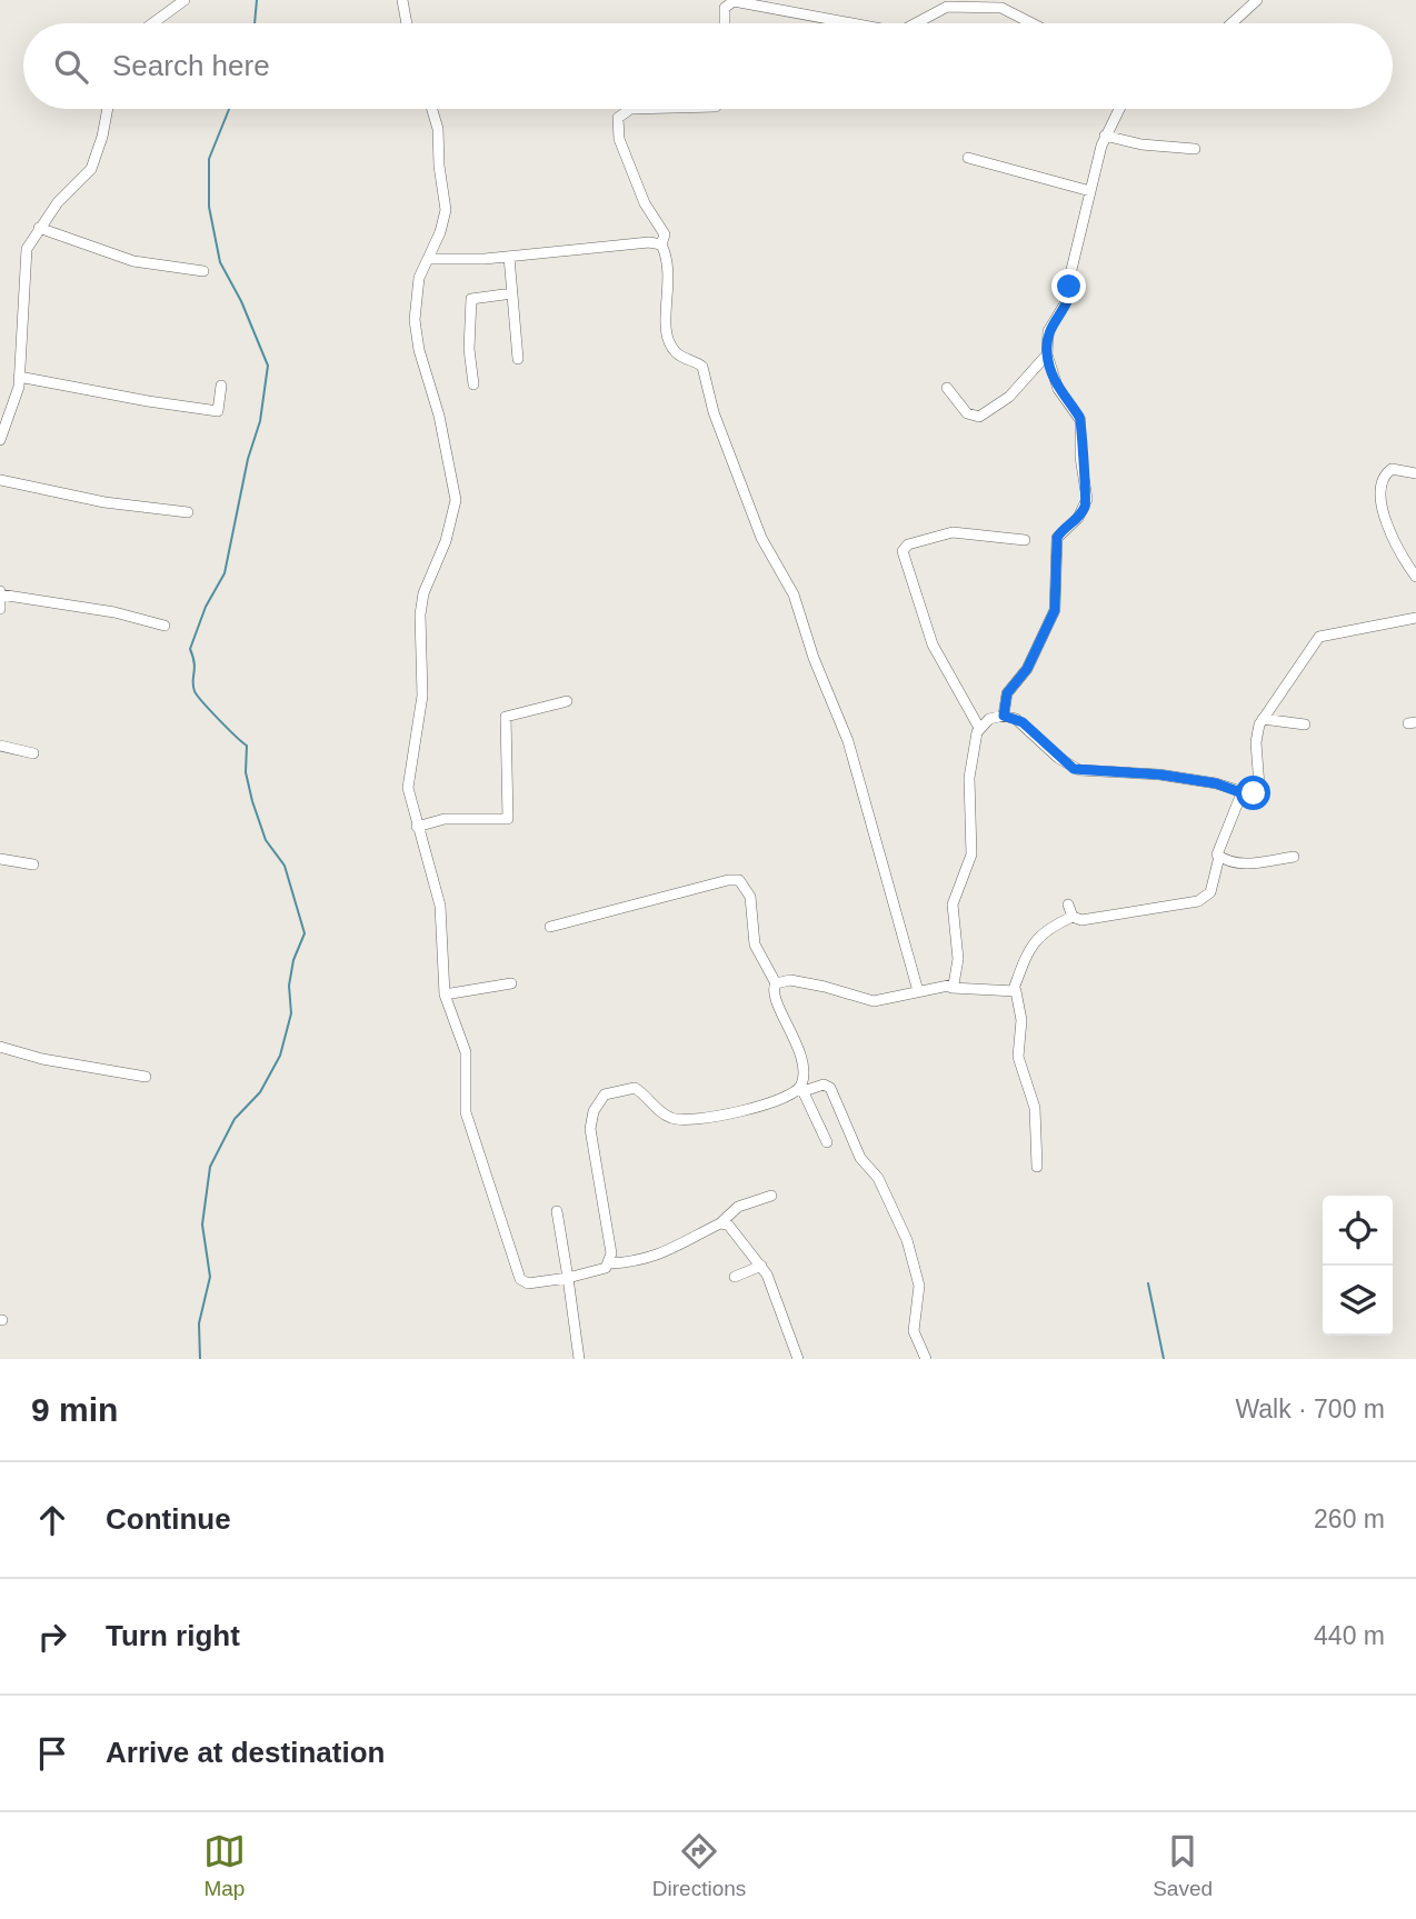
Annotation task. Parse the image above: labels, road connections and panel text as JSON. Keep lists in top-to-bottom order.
{
  "page": {
    "search": "Search here",
    "heading": ["9 min", "Walk · 700 m"],
    "list": [
      ["Continue", "260 m"],
      ["Turn right", "440 m"],
      "Arrive at destination"
    ],
    "nav": ["Map", "Directions", "Saved"]
  }
}
